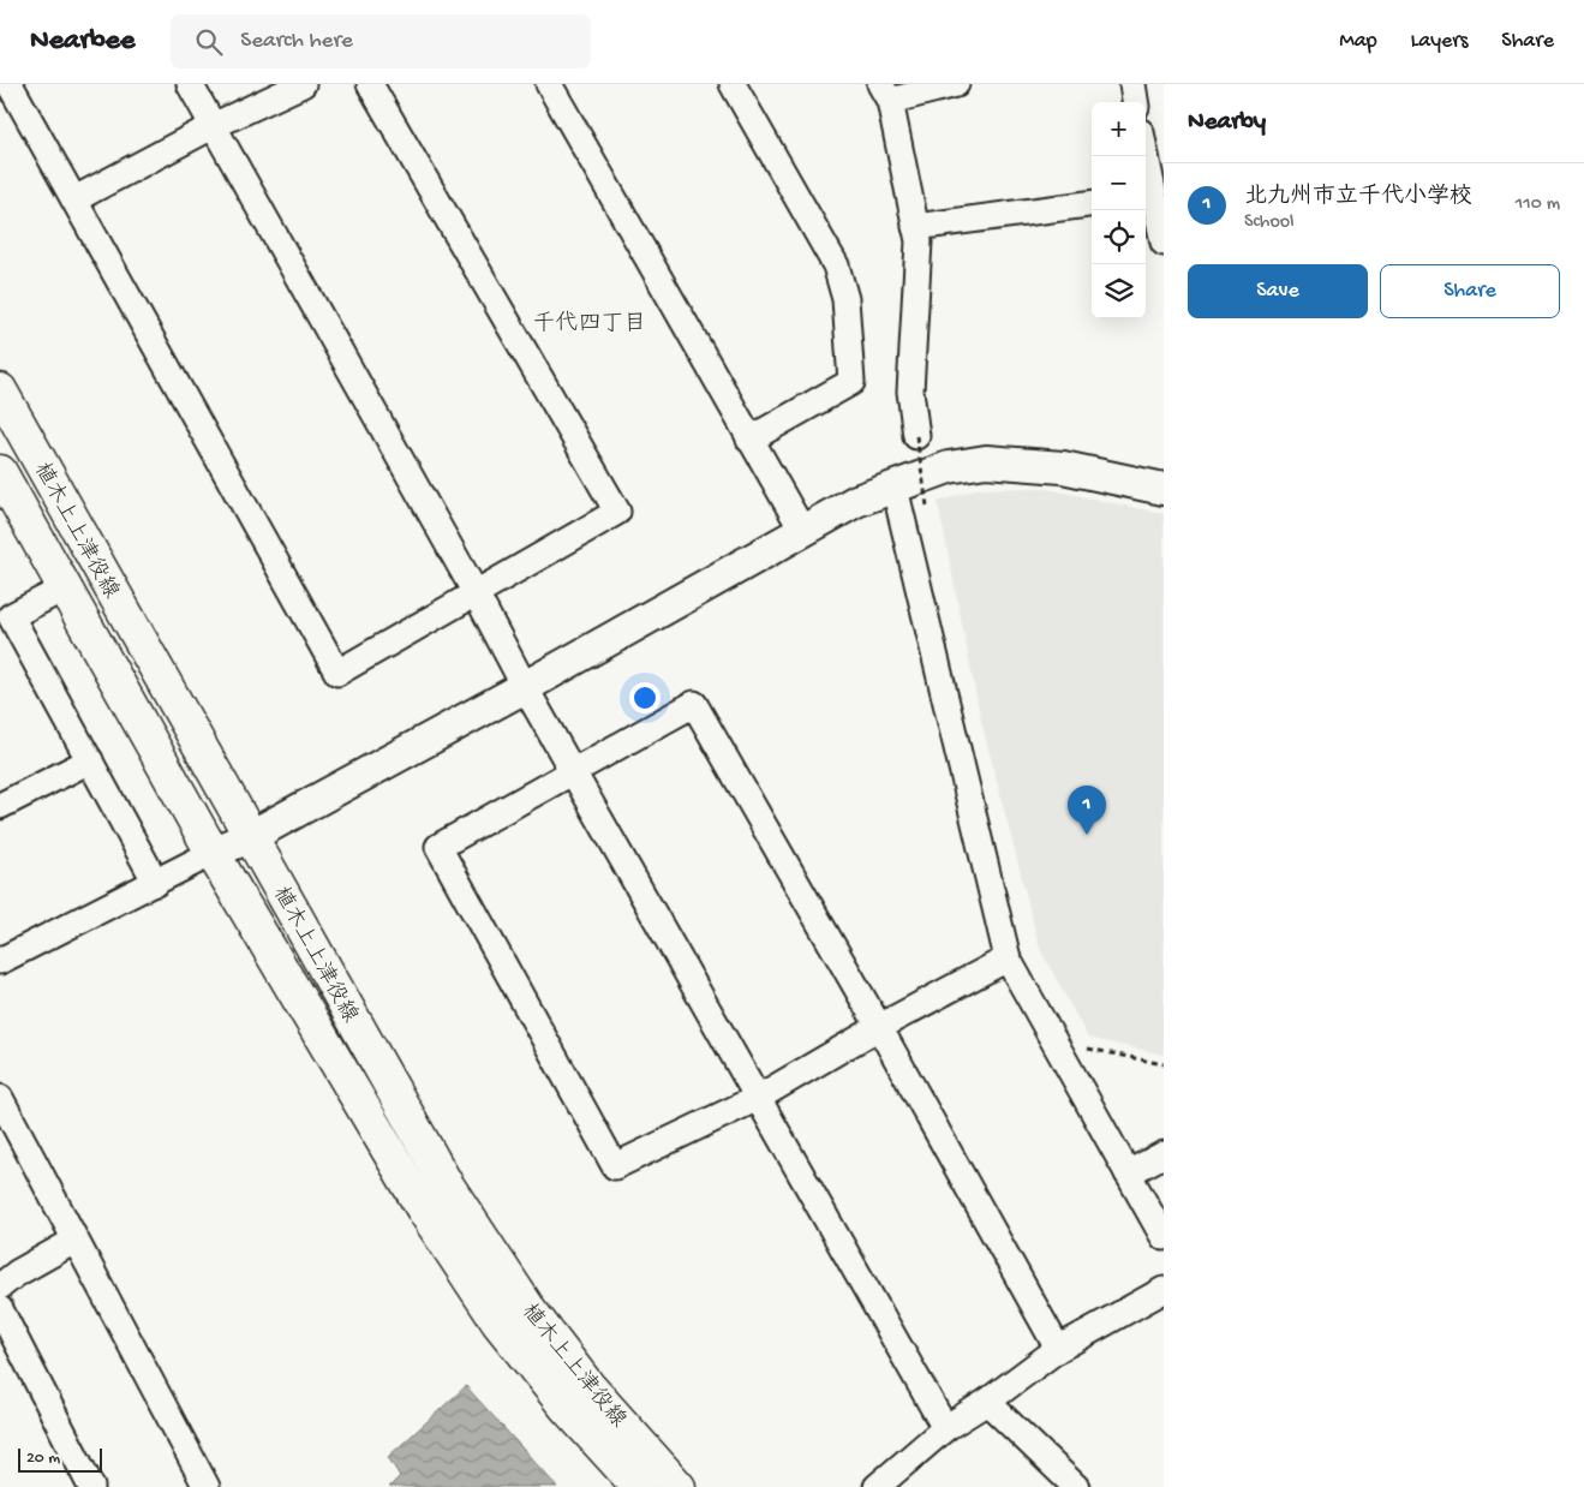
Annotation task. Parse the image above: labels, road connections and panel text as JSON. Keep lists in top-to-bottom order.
{
  "streets": {
    "main road": ["植木上上津役線"]
  },
  "districts": ["千代四丁目"],
  "scale_bar": "20 m",
  "page": {
    "header": "Nearbee",
    "search": "Search here",
    "nav": ["Map", "Layers", "Share"],
    "heading": "Nearby",
    "map_buttons": ["+", "−"],
    "list": [
      {
        "mark": "1",
        "name": "北九州市立千代小学校",
        "note": "School",
        "value": "110 m"
      }
    ],
    "buttons": ["Save", "Share"],
    "pins": "1",
    "scale": "20 m"
  }
}
